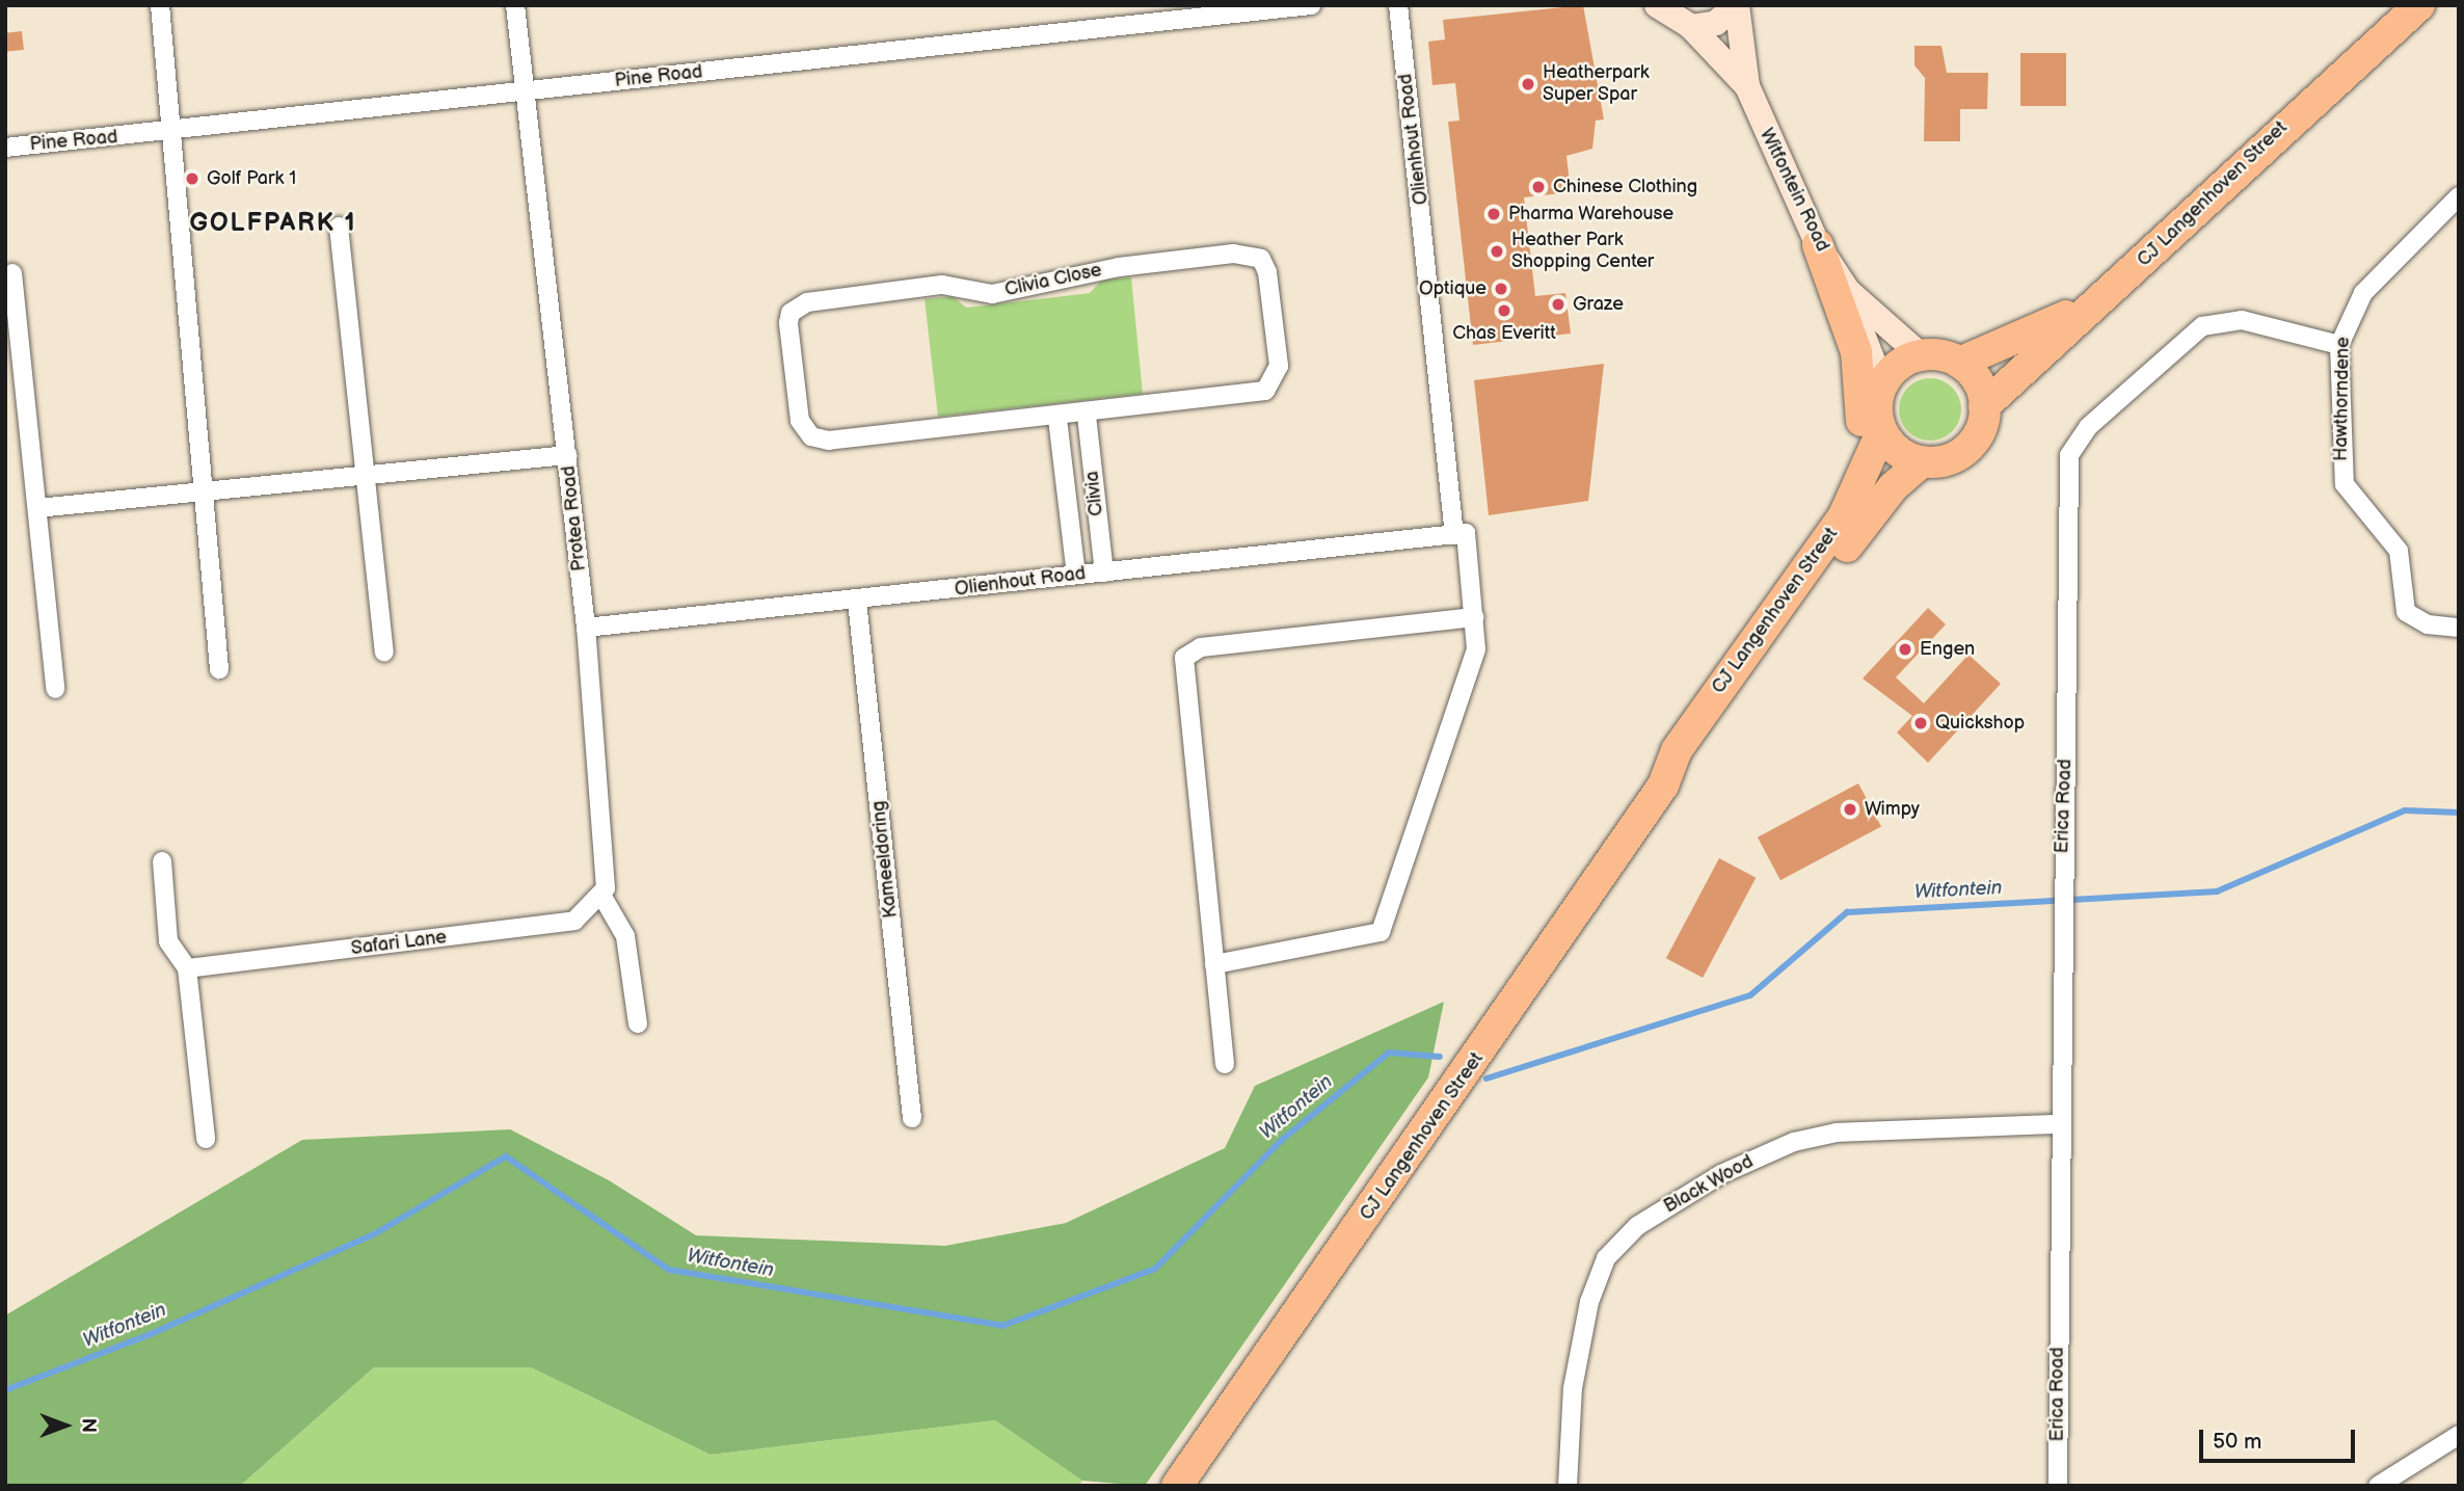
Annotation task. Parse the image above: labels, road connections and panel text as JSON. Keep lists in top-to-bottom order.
{
  "streets": {
    "highway": ["CJ Langenhoven Street"],
    "main road": ["Witfontein Road"],
    "street": [
      "Pine Road",
      "Olienhout Road",
      "Clivia Close",
      "Hawthorndene",
      "Clivia",
      "Protea Road",
      "Erica Road",
      "Kameeldoring",
      "Safari Lane",
      "Black Wood"
    ]
  },
  "crossings": [
    ["Pine Road", "Protea Road"],
    ["Olienhout Road", "Clivia"],
    ["Olienhout Road", "Protea Road"],
    ["Olienhout Road", "Kameeldoring"],
    ["Witfontein Road", "CJ Langenhoven Street"],
    ["Clivia Close", "Clivia"],
    ["Hawthorndene", "Erica Road"],
    ["Protea Road", "Safari Lane"],
    ["Erica Road", "Black Wood"]
  ],
  "districts": ["GOLFPARK 1"],
  "water": ["Witfontein"],
  "places": [
    "Heatherpark Super Spar",
    "Golf Park 1",
    "Chinese Clothing",
    "Pharma Warehouse",
    "Heather Park Shopping Center",
    "Optique",
    "Graze",
    "Chas Everitt",
    "Engen",
    "Quickshop",
    "Wimpy"
  ],
  "scale_bar": "50 m",
  "north": "right"
}
